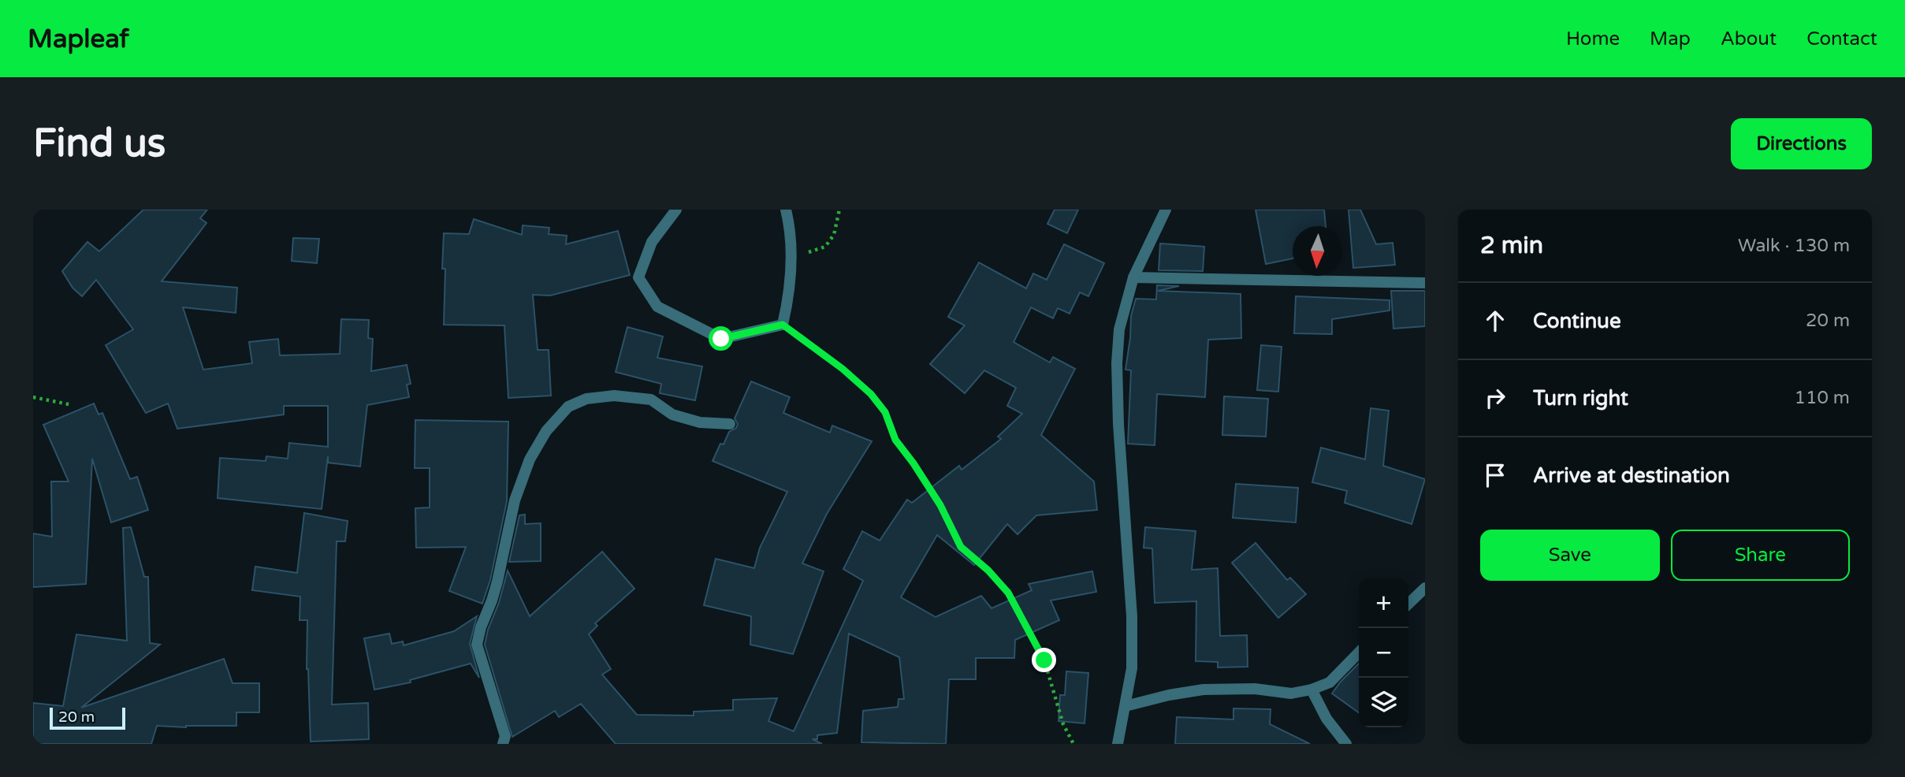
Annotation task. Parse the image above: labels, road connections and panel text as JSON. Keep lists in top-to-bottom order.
{
  "scale_bar": "20 m",
  "north": "bottom",
  "page": {
    "header": "Mapleaf",
    "nav": [
      "Home",
      "Map",
      "About",
      "Contact"
    ],
    "buttons": [
      "Directions",
      ["Save", "Share"]
    ],
    "title": "Find us",
    "heading": ["2 min", "Walk · 130 m"],
    "list": [
      ["Continue", "20 m"],
      ["Turn right", "110 m"],
      "Arrive at destination"
    ],
    "map_buttons": ["+", "−"],
    "scale": "20 m"
  }
}
